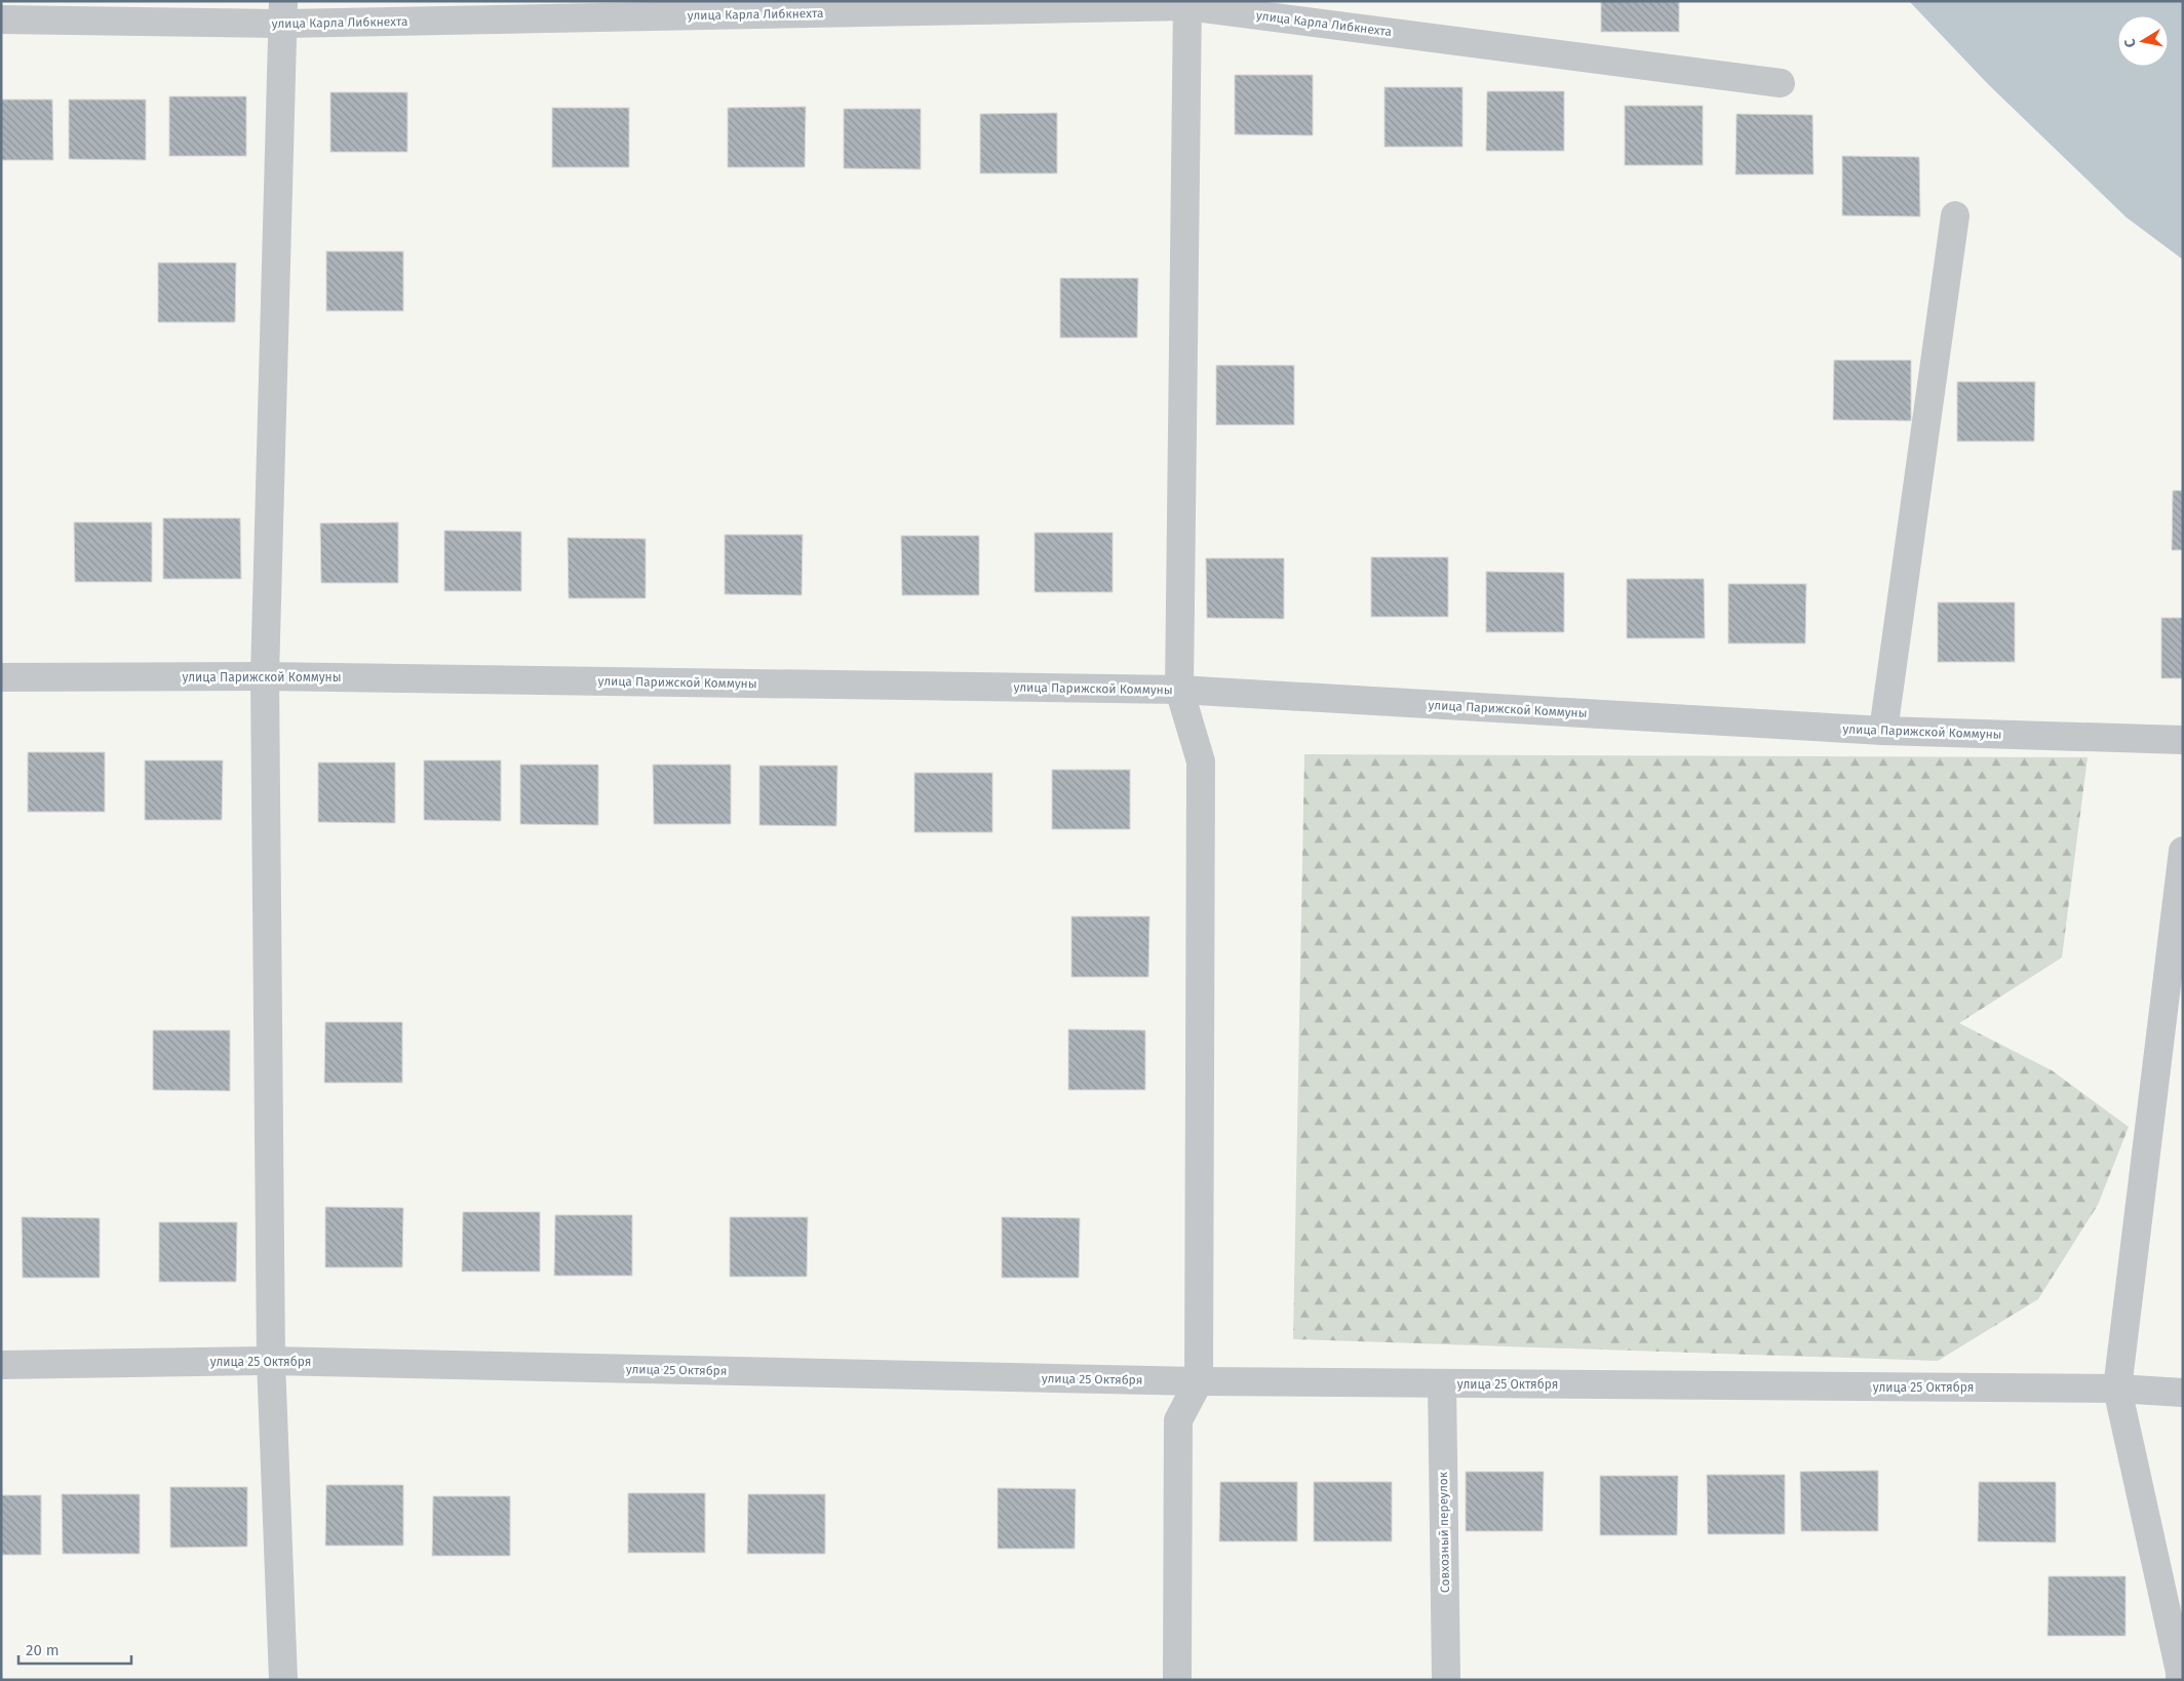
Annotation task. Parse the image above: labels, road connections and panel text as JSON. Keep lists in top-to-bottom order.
{
  "streets": {
    "street": [
      "улица Карла Либкнехта",
      "улица Парижской Коммуны",
      "улица 25 Октября",
      "Совхозный переулок"
    ]
  },
  "crossings": [
    ["улица 25 Октября", "Совхозный переулок"]
  ],
  "scale_bar": "20 m",
  "north": "left"
}
